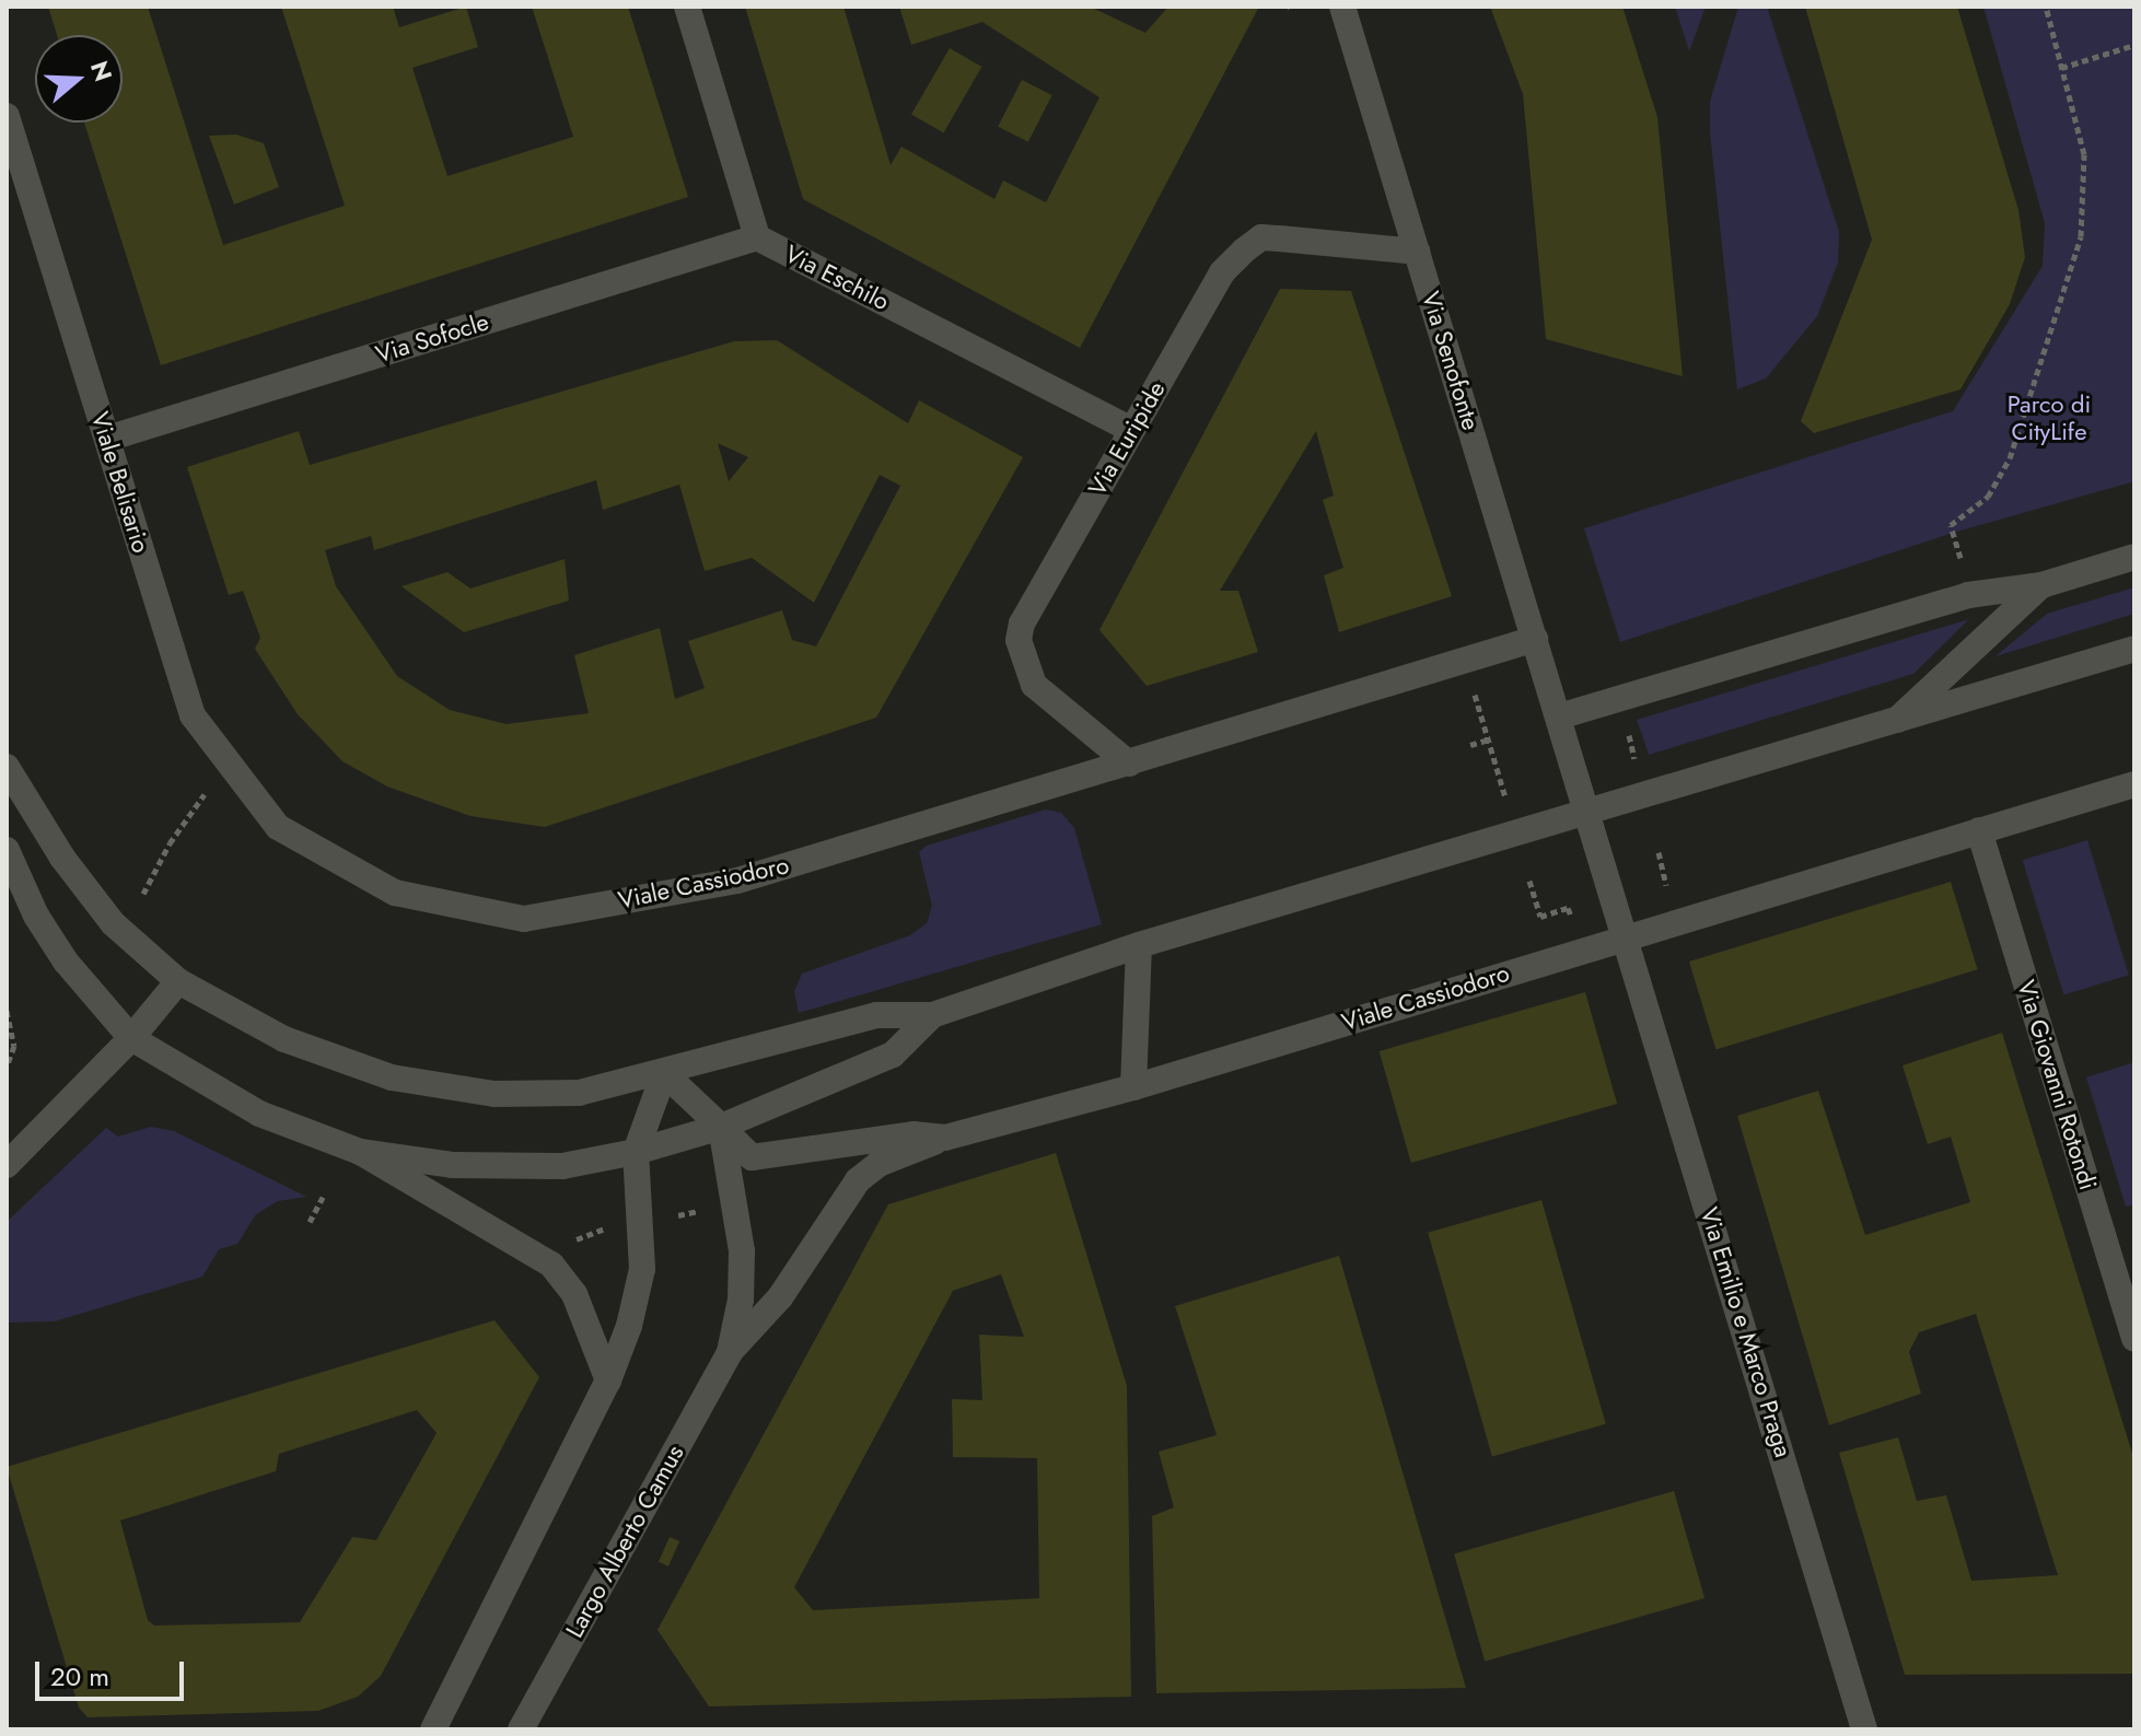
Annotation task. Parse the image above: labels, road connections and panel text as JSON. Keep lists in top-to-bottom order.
{
  "streets": {
    "street": [
      "Via Eschilo",
      "Via Sofocle",
      "Via Senofonte",
      "Via Euripide",
      "Viale Belisario",
      "Viale Cassiodoro",
      "Via Giovanni Rotondi",
      "Via Emilio e Marco Praga",
      "Largo Alberto Camus"
    ]
  },
  "crossings": [
    ["Via Eschilo", "Via Sofocle"],
    ["Via Eschilo", "Via Euripide"],
    ["Via Sofocle", "Viale Belisario"],
    ["Via Senofonte", "Via Euripide"],
    ["Via Senofonte", "Viale Cassiodoro"],
    ["Via Senofonte", "Via Emilio e Marco Praga"],
    ["Via Euripide", "Viale Cassiodoro"],
    ["Viale Belisario", "Viale Cassiodoro"],
    ["Viale Cassiodoro", "Via Giovanni Rotondi"],
    ["Viale Cassiodoro", "Via Emilio e Marco Praga"],
    ["Viale Cassiodoro", "Largo Alberto Camus"]
  ],
  "parks": ["Parco di CityLife"],
  "scale_bar": "20 m",
  "north": "right"
}
